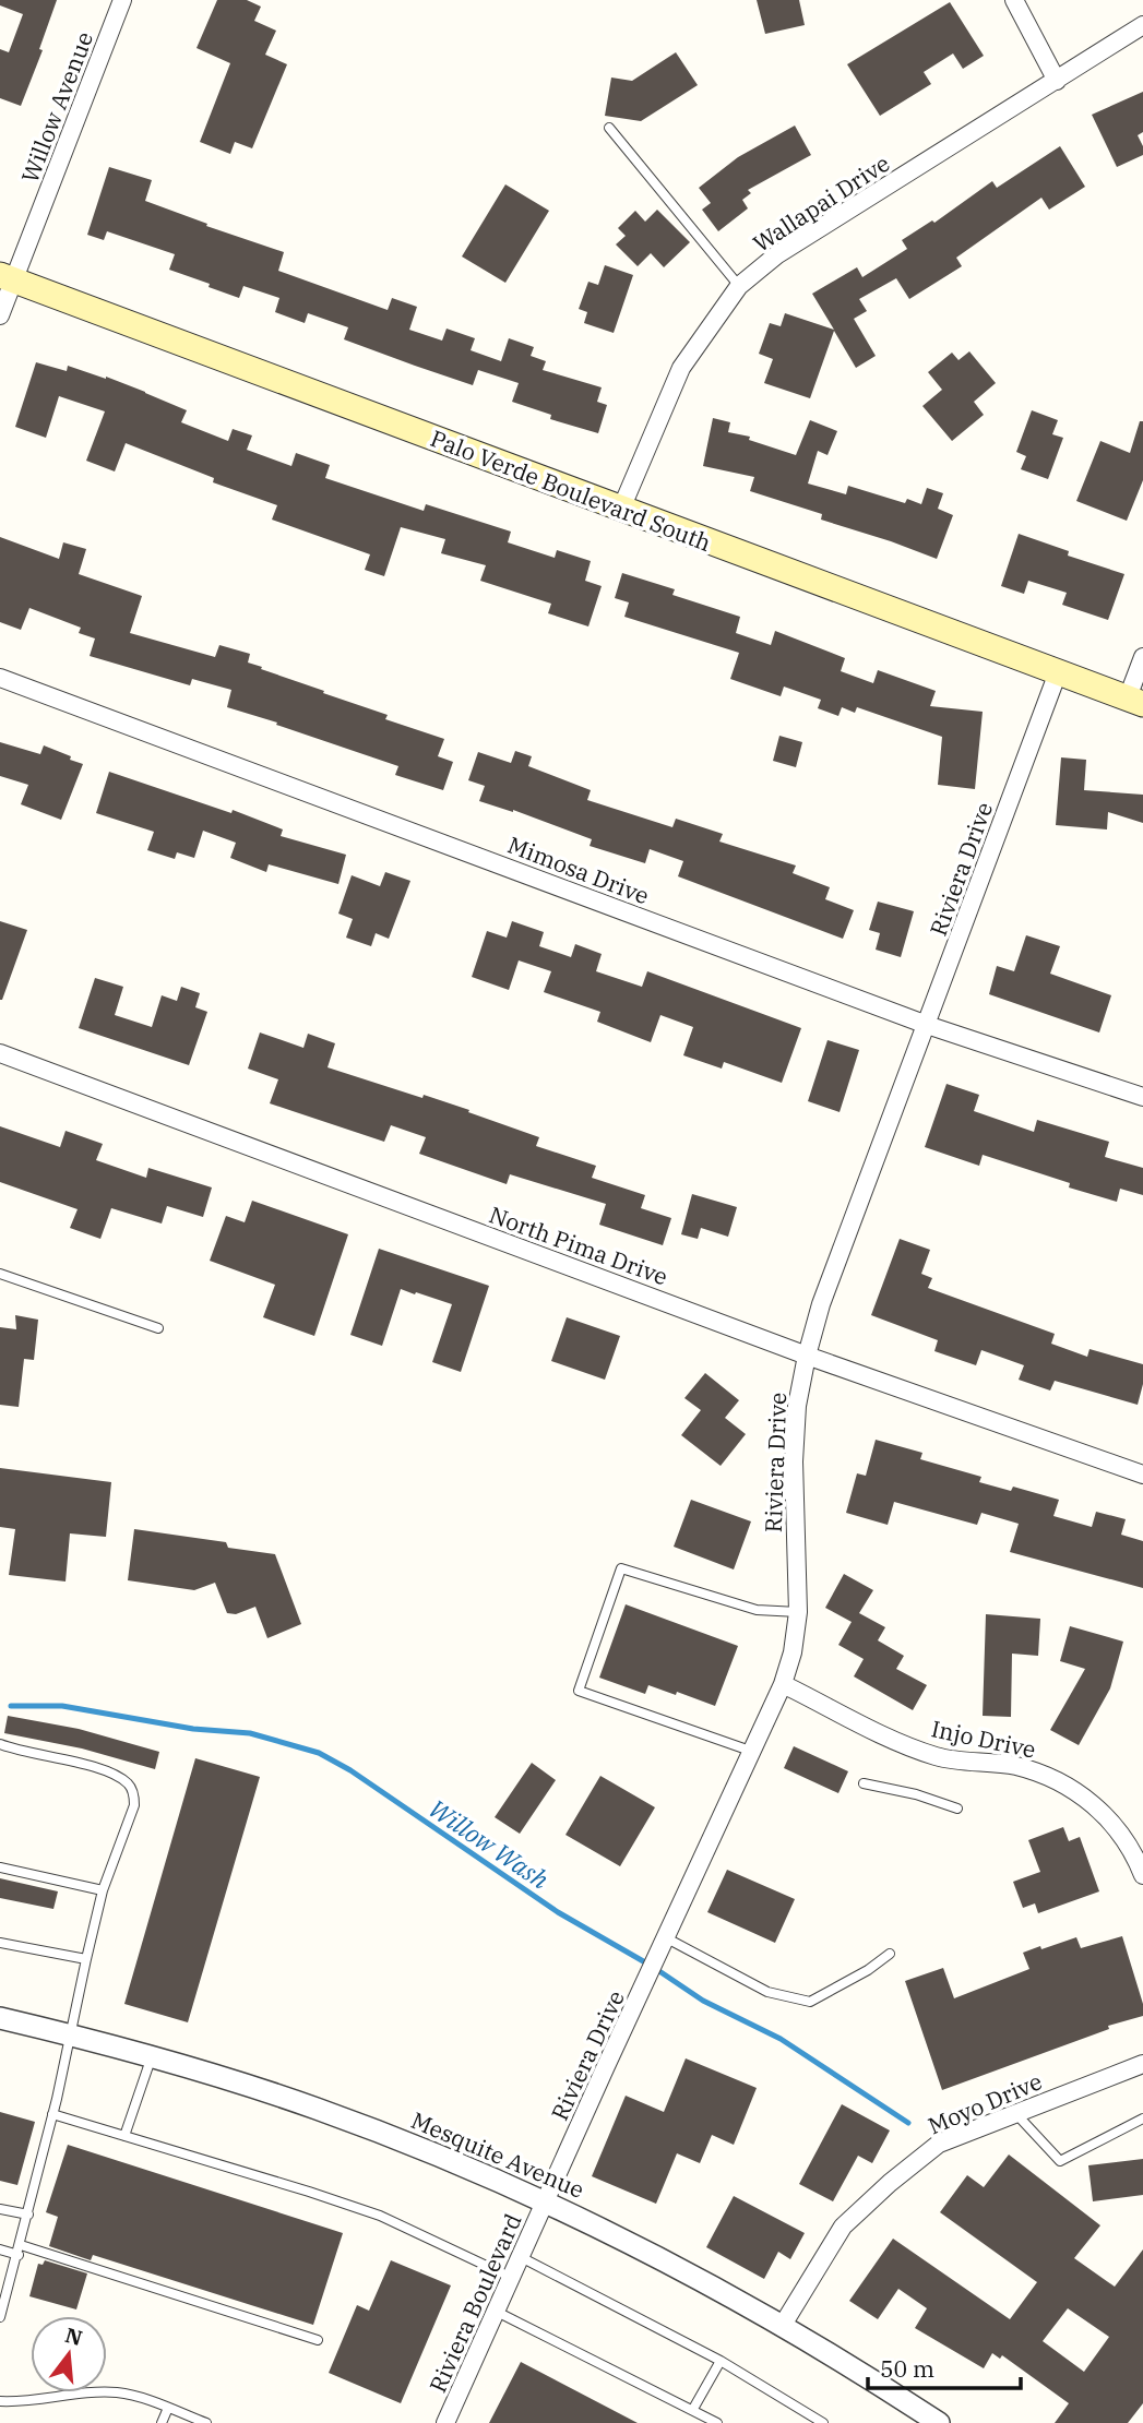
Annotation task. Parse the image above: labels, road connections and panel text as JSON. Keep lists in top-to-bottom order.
{
  "streets": {
    "main road": ["Palo Verde Boulevard South"],
    "street": [
      "Willow Avenue",
      "Wallapai Drive",
      "Riviera Drive",
      "Mimosa Drive",
      "North Pima Drive",
      "Injo Drive",
      "Moyo Drive",
      "Mesquite Avenue",
      "Riviera Boulevard"
    ]
  },
  "crossings": [
    ["Willow Avenue", "Palo Verde Boulevard South"],
    ["Wallapai Drive", "Palo Verde Boulevard South"],
    ["Palo Verde Boulevard South", "Riviera Drive"],
    ["Riviera Drive", "Mimosa Drive"],
    ["Riviera Drive", "North Pima Drive"],
    ["Riviera Drive", "Injo Drive"],
    ["Riviera Drive", "Mesquite Avenue"],
    ["Riviera Drive", "Riviera Boulevard"],
    ["Moyo Drive", "Mesquite Avenue"],
    ["Mesquite Avenue", "Riviera Boulevard"]
  ],
  "water": ["Willow Wash"],
  "scale_bar": "50 m",
  "north": "top"
}
